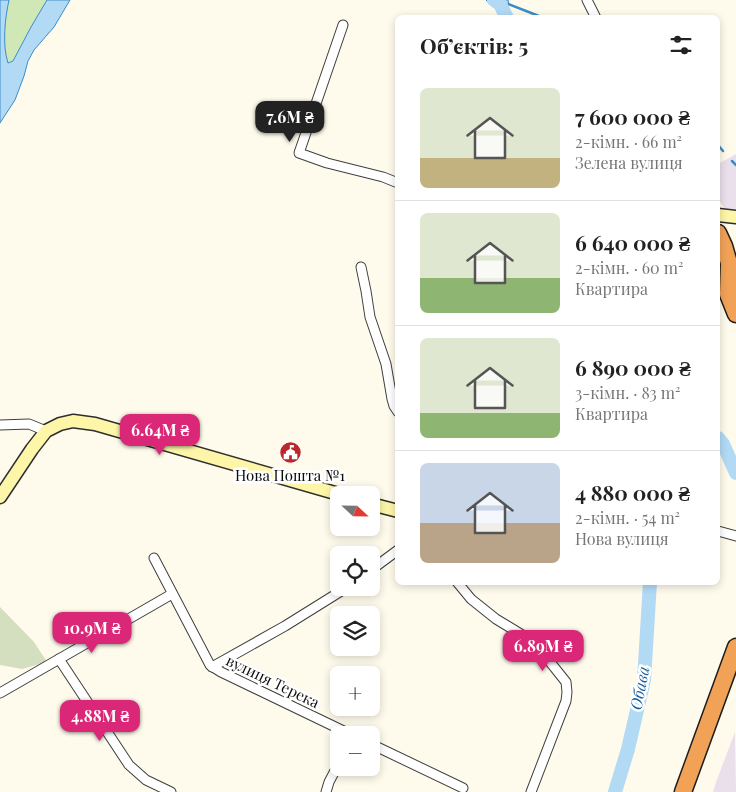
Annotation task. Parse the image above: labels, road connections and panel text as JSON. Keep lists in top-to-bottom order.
{
  "streets": {
    "street": ["вулиця Терека"]
  },
  "water": ["Обава"],
  "places": {
    "public building": ["Нова Пошта №1"]
  },
  "north": "right",
  "page": {
    "heading": "Об’єктів: 5",
    "list": [
      {
        "name": "7 600 000 ₴",
        "note": "2-кімн. · 66 m² · Зелена вулиця"
      },
      {
        "name": "6 640 000 ₴",
        "note": "2-кімн. · 60 m² · Квартира"
      },
      {
        "name": "6 890 000 ₴",
        "note": "3-кімн. · 83 m² · Квартира"
      },
      {
        "name": "4 880 000 ₴",
        "note": "2-кімн. · 54 m² · Нова вулиця"
      }
    ],
    "price": [
      "7.6M ₴",
      "6.64M ₴",
      "10.9M ₴",
      "6.89M ₴",
      "4.88M ₴"
    ],
    "map_buttons": ["+", "−"]
  }
}
